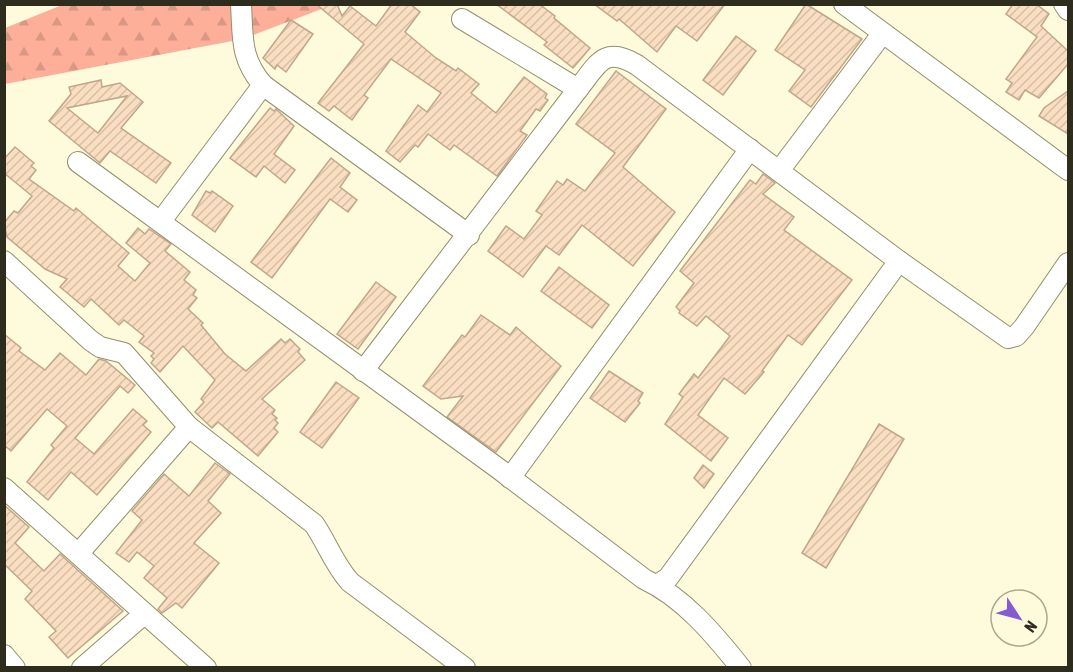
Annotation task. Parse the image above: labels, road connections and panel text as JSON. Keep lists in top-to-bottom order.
{
  "north": "bottom right"
}
